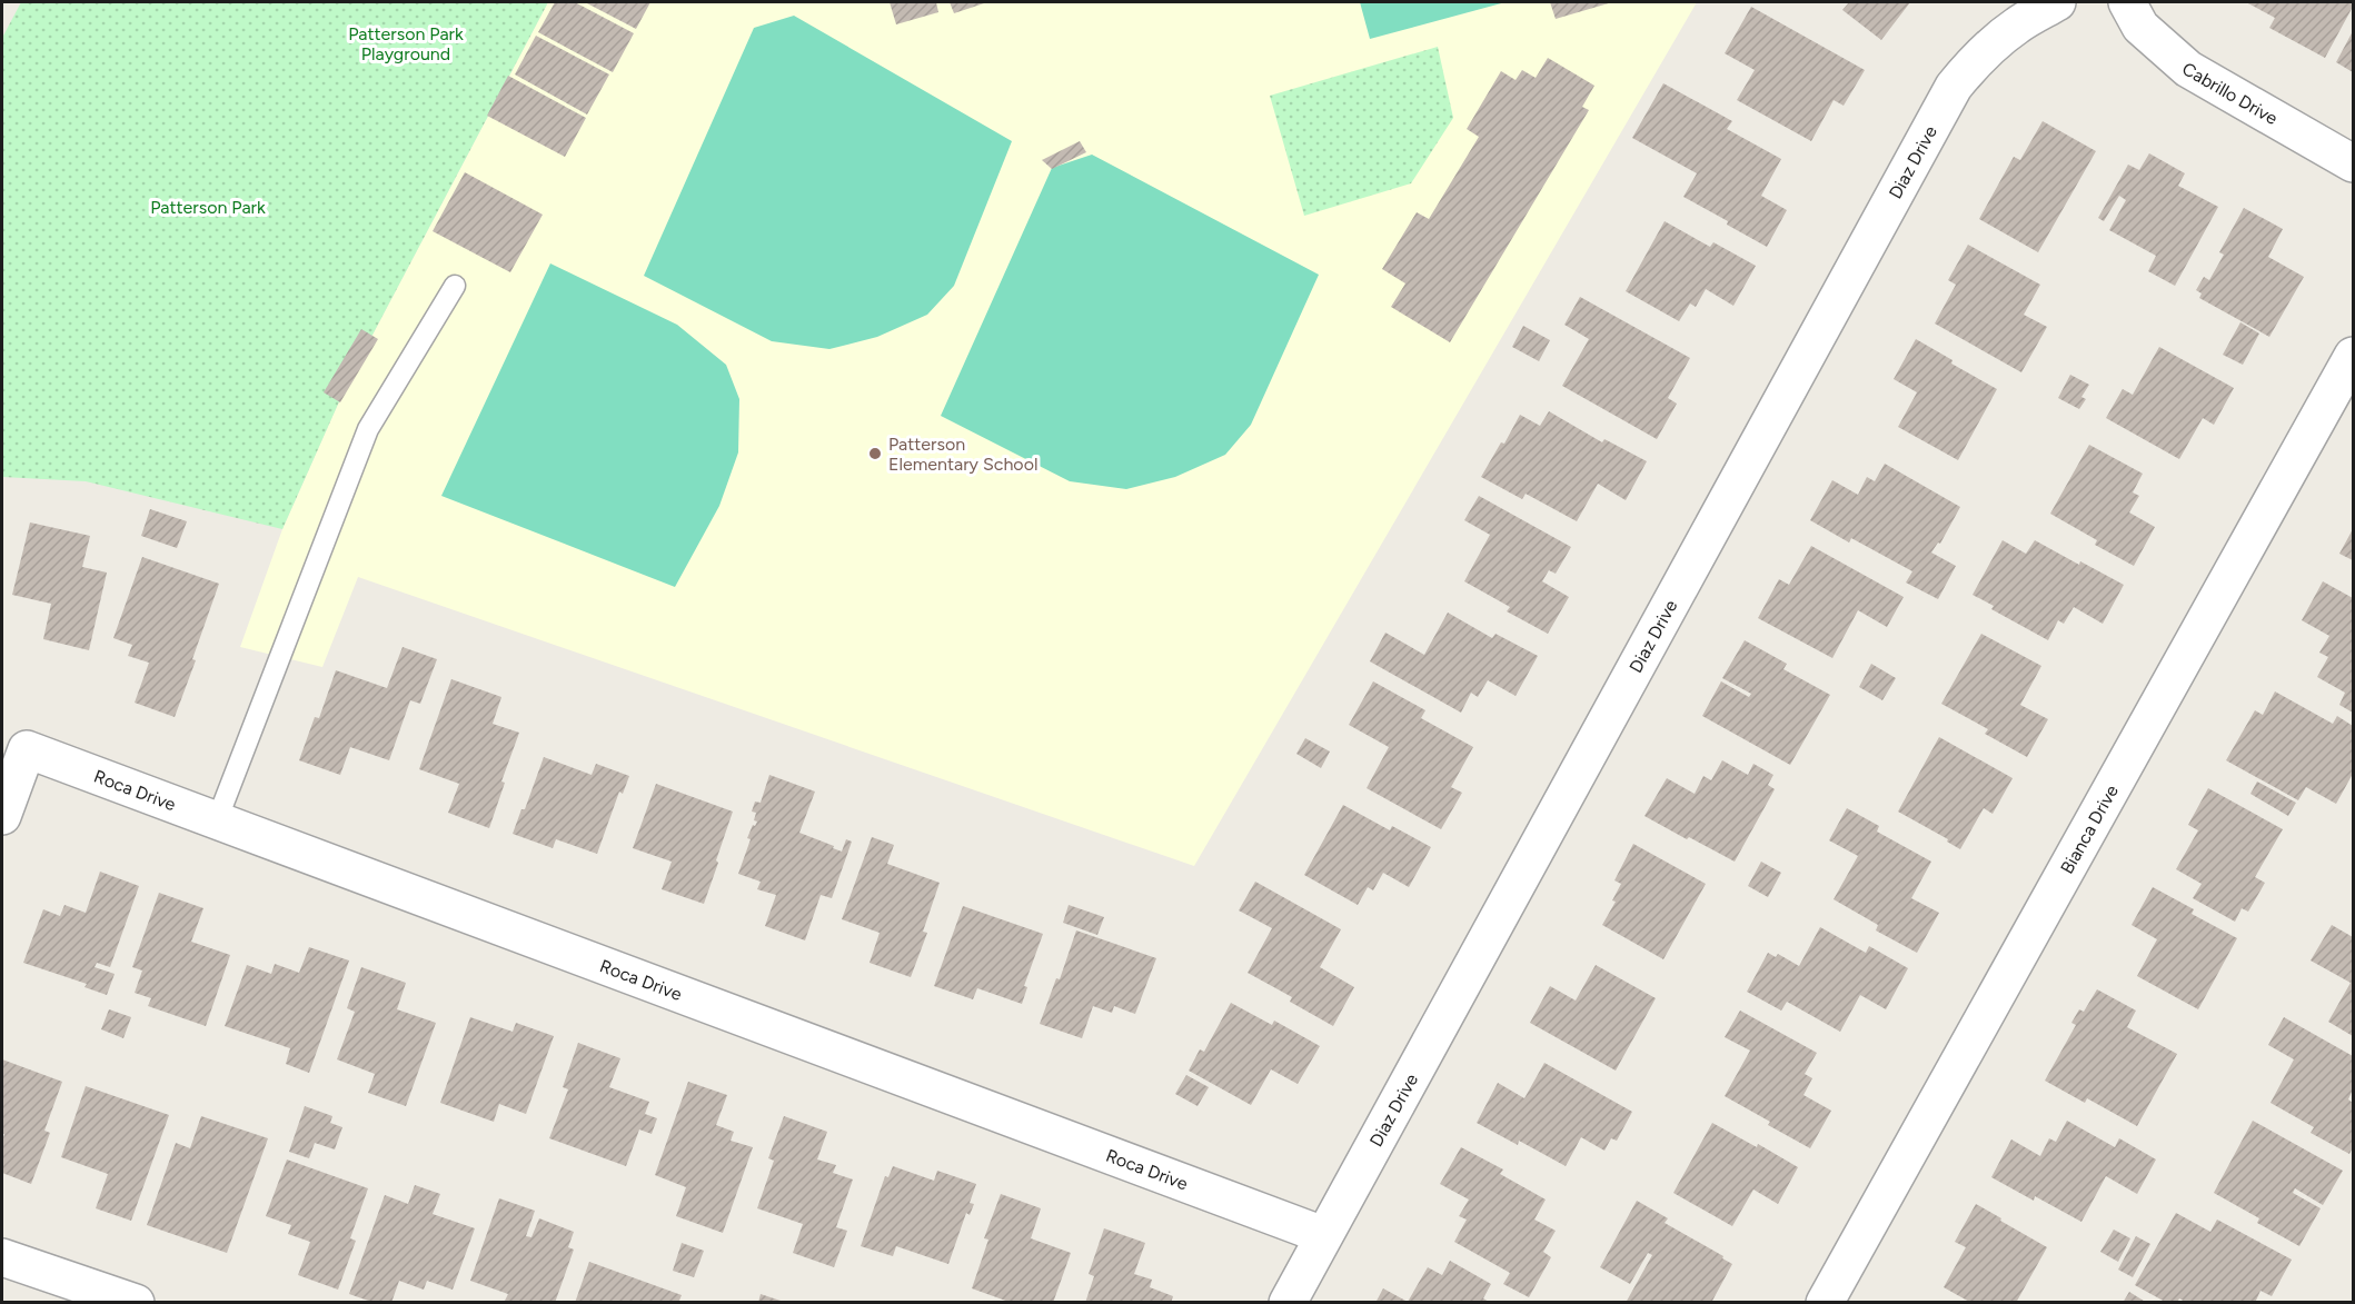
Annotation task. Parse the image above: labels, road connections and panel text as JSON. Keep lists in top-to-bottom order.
{
  "streets": {
    "street": [
      "Cabrillo Drive",
      "Diaz Drive",
      "Roca Drive",
      "Bianca Drive"
    ]
  },
  "crossings": [
    ["Diaz Drive", "Roca Drive"]
  ],
  "parks": ["Patterson Park Playground", "Patterson Park"],
  "places": ["Patterson Elementary School"]
}
